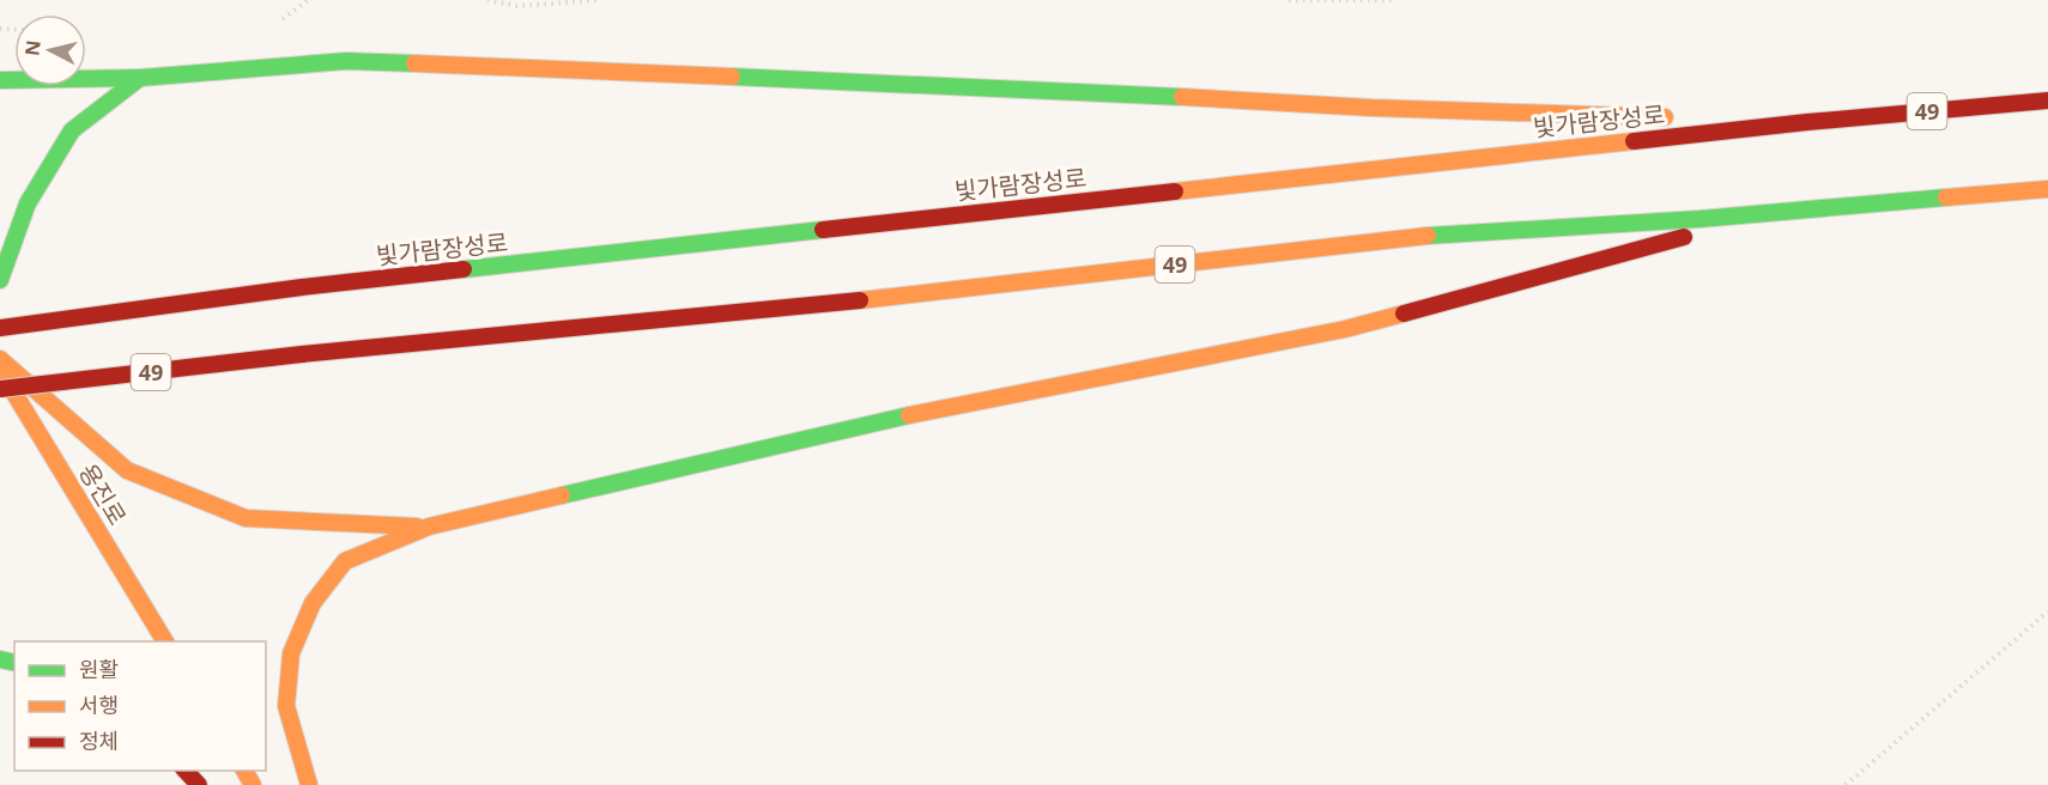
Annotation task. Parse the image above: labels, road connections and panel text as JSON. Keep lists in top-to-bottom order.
{
  "streets": {
    "main road": ["49", "빛가람장성로", "용진로"]
  },
  "legend": ["원활", "서행", "정체"],
  "north": "left"
}
